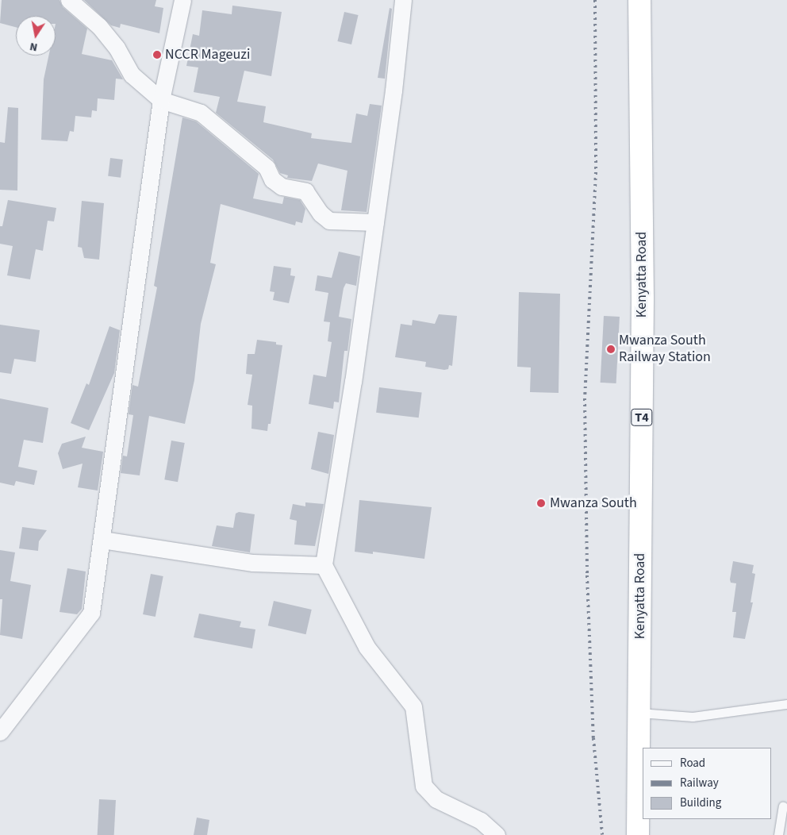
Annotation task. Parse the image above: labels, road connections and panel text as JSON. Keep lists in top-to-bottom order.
{
  "streets": {
    "highway": ["Kenyatta Road", "T4"]
  },
  "places": ["NCCR Mageuzi", "Mwanza South Railway Station", "Mwanza South"],
  "legend": ["Road", "Railway", "Building"],
  "north": "bottom"
}
